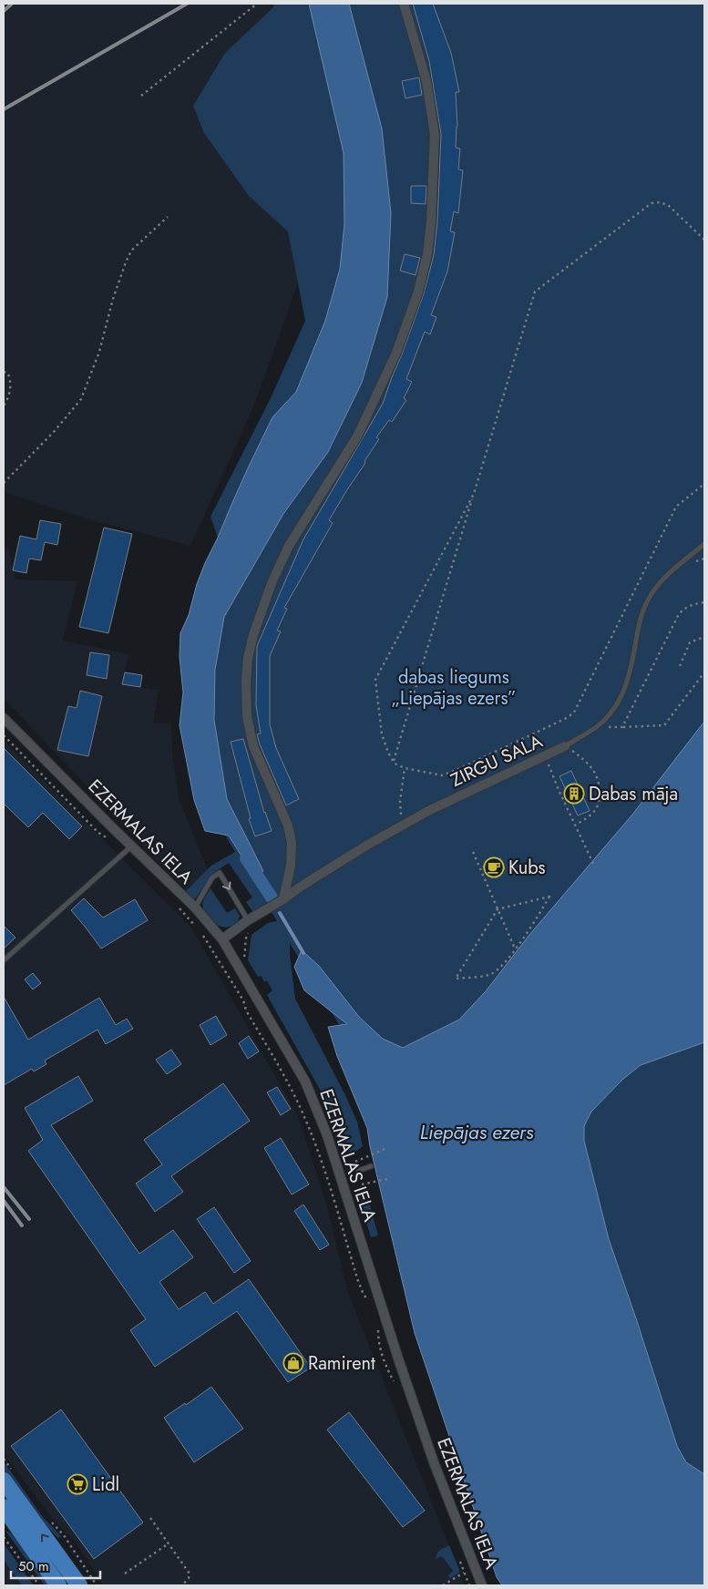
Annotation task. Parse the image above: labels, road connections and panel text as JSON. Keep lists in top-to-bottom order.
{
  "streets": {
    "street": ["ZIRGU SALA", "EZERMALAS IELA"]
  },
  "crossings": [
    ["ZIRGU SALA", "EZERMALAS IELA"]
  ],
  "water": ["Liepājas ezers"],
  "parks": ["dabas liegums „Liepājas ezers”"],
  "places": {
    "building": ["Dabas māja"],
    "cafe": ["Kubs"],
    "shop": ["Ramirent"],
    "supermarket": ["Lidl"]
  },
  "scale_bar": "50 m"
}
